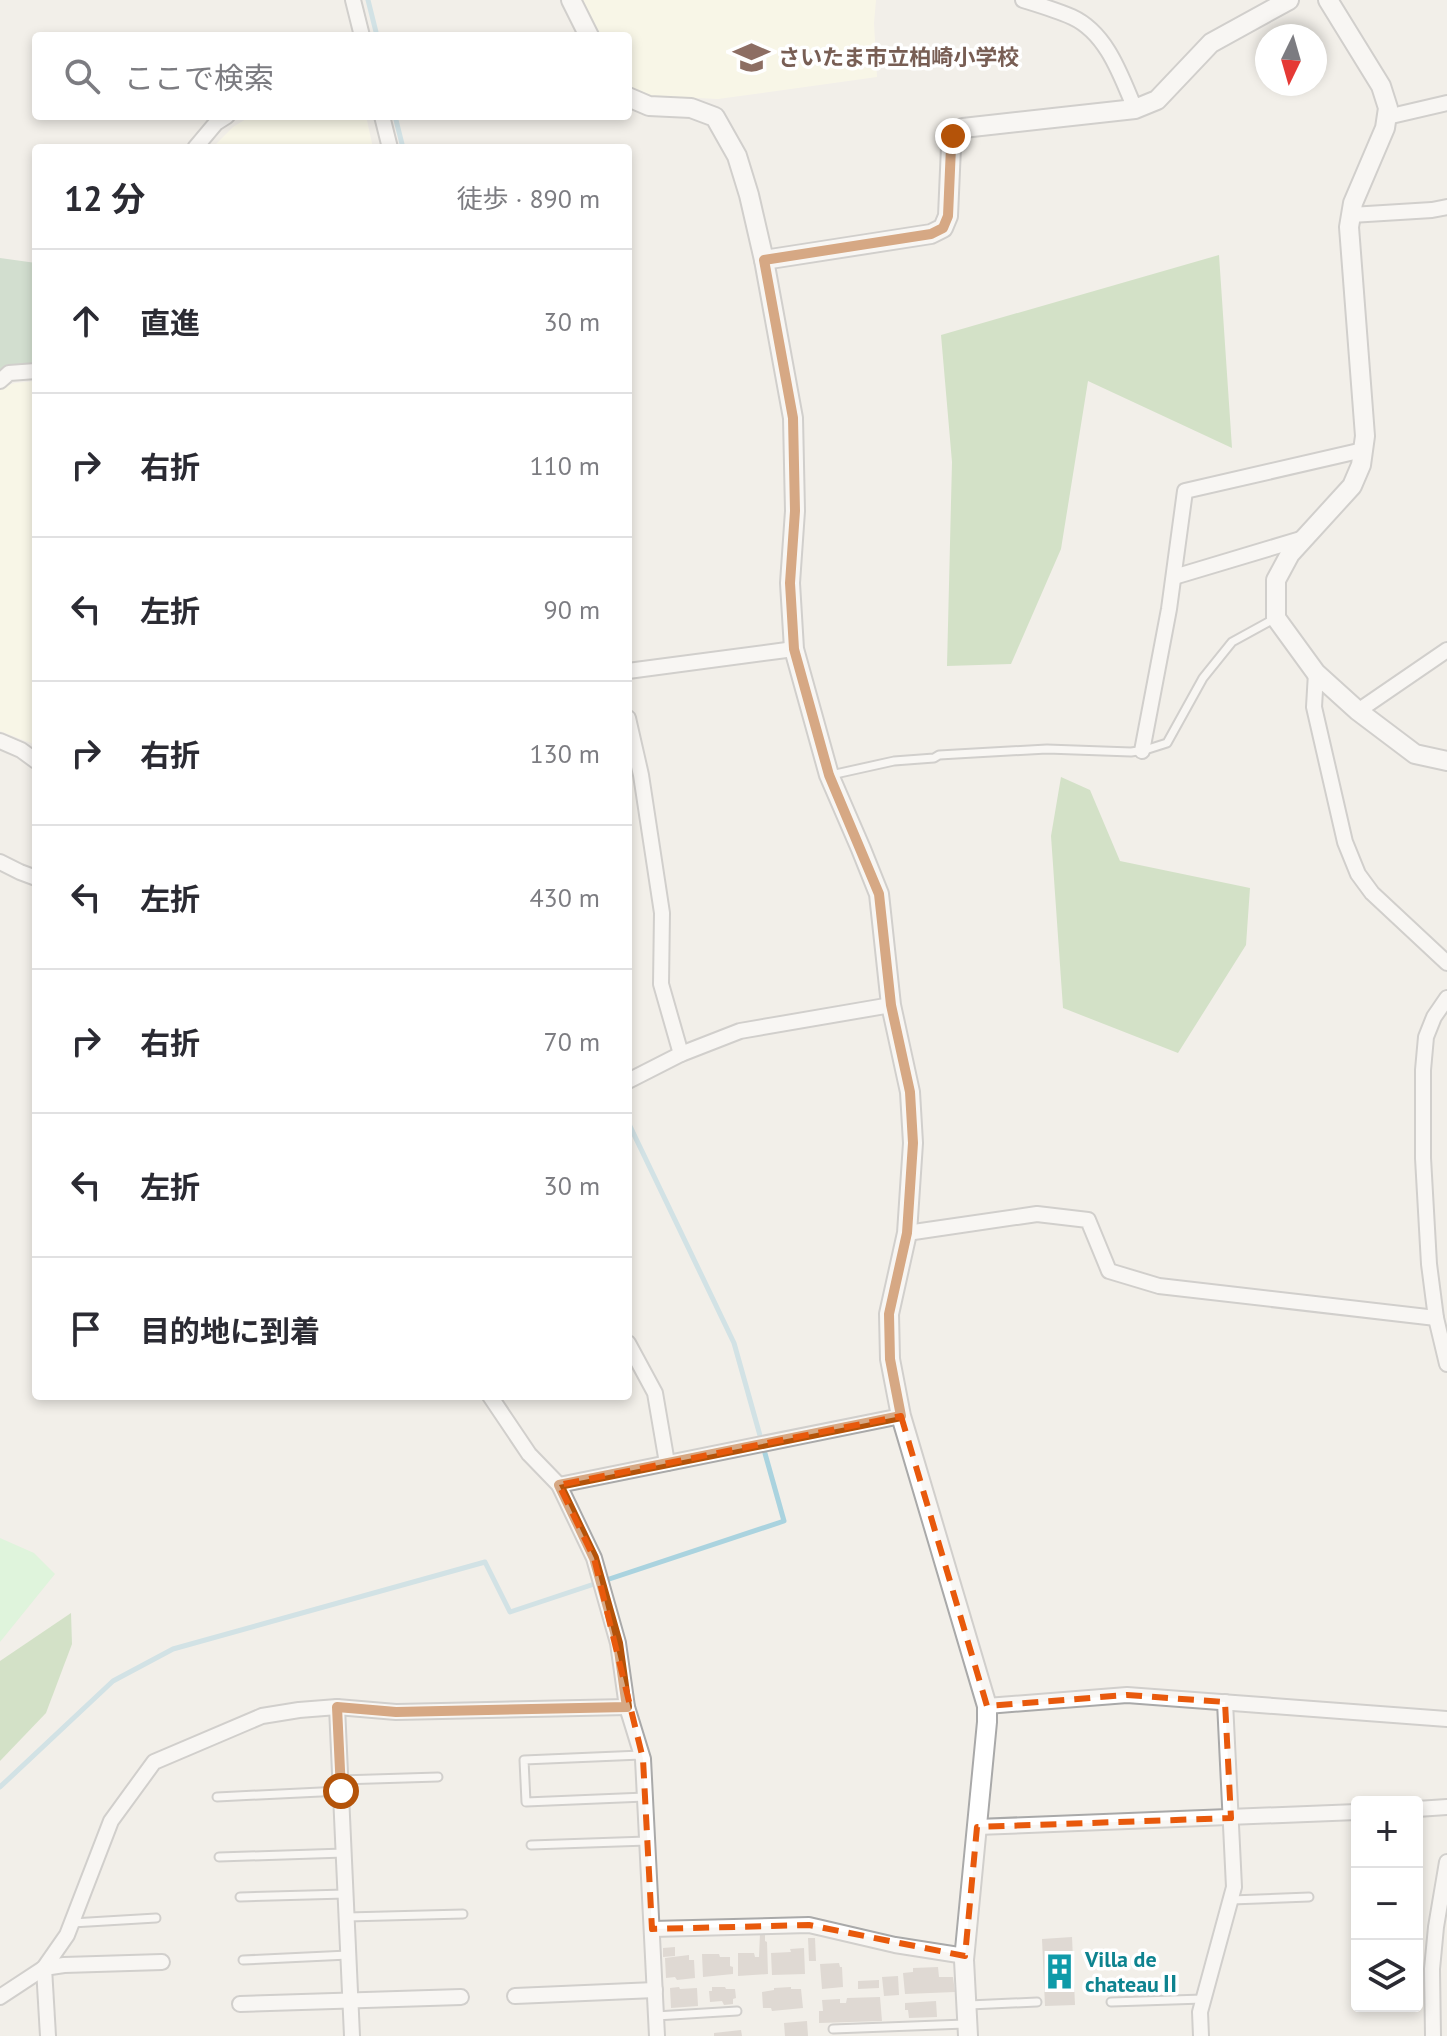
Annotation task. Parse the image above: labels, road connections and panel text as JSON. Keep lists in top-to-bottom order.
{
  "places": {
    "school or university": ["さいたま市立柏崎小学校"],
    "building": ["Villa de chateauⅡ"]
  },
  "north": "bottom",
  "page": {
    "search": "ここで検索",
    "heading": ["12 分", "徒歩 · 890 m"],
    "list": [
      ["直進", "30 m"],
      ["右折", "110 m"],
      ["左折", "90 m"],
      ["右折", "130 m"],
      ["左折", "430 m"],
      ["右折", "70 m"],
      ["左折", "30 m"],
      "目的地に到着"
    ],
    "map_buttons": ["+", "−"]
  }
}
